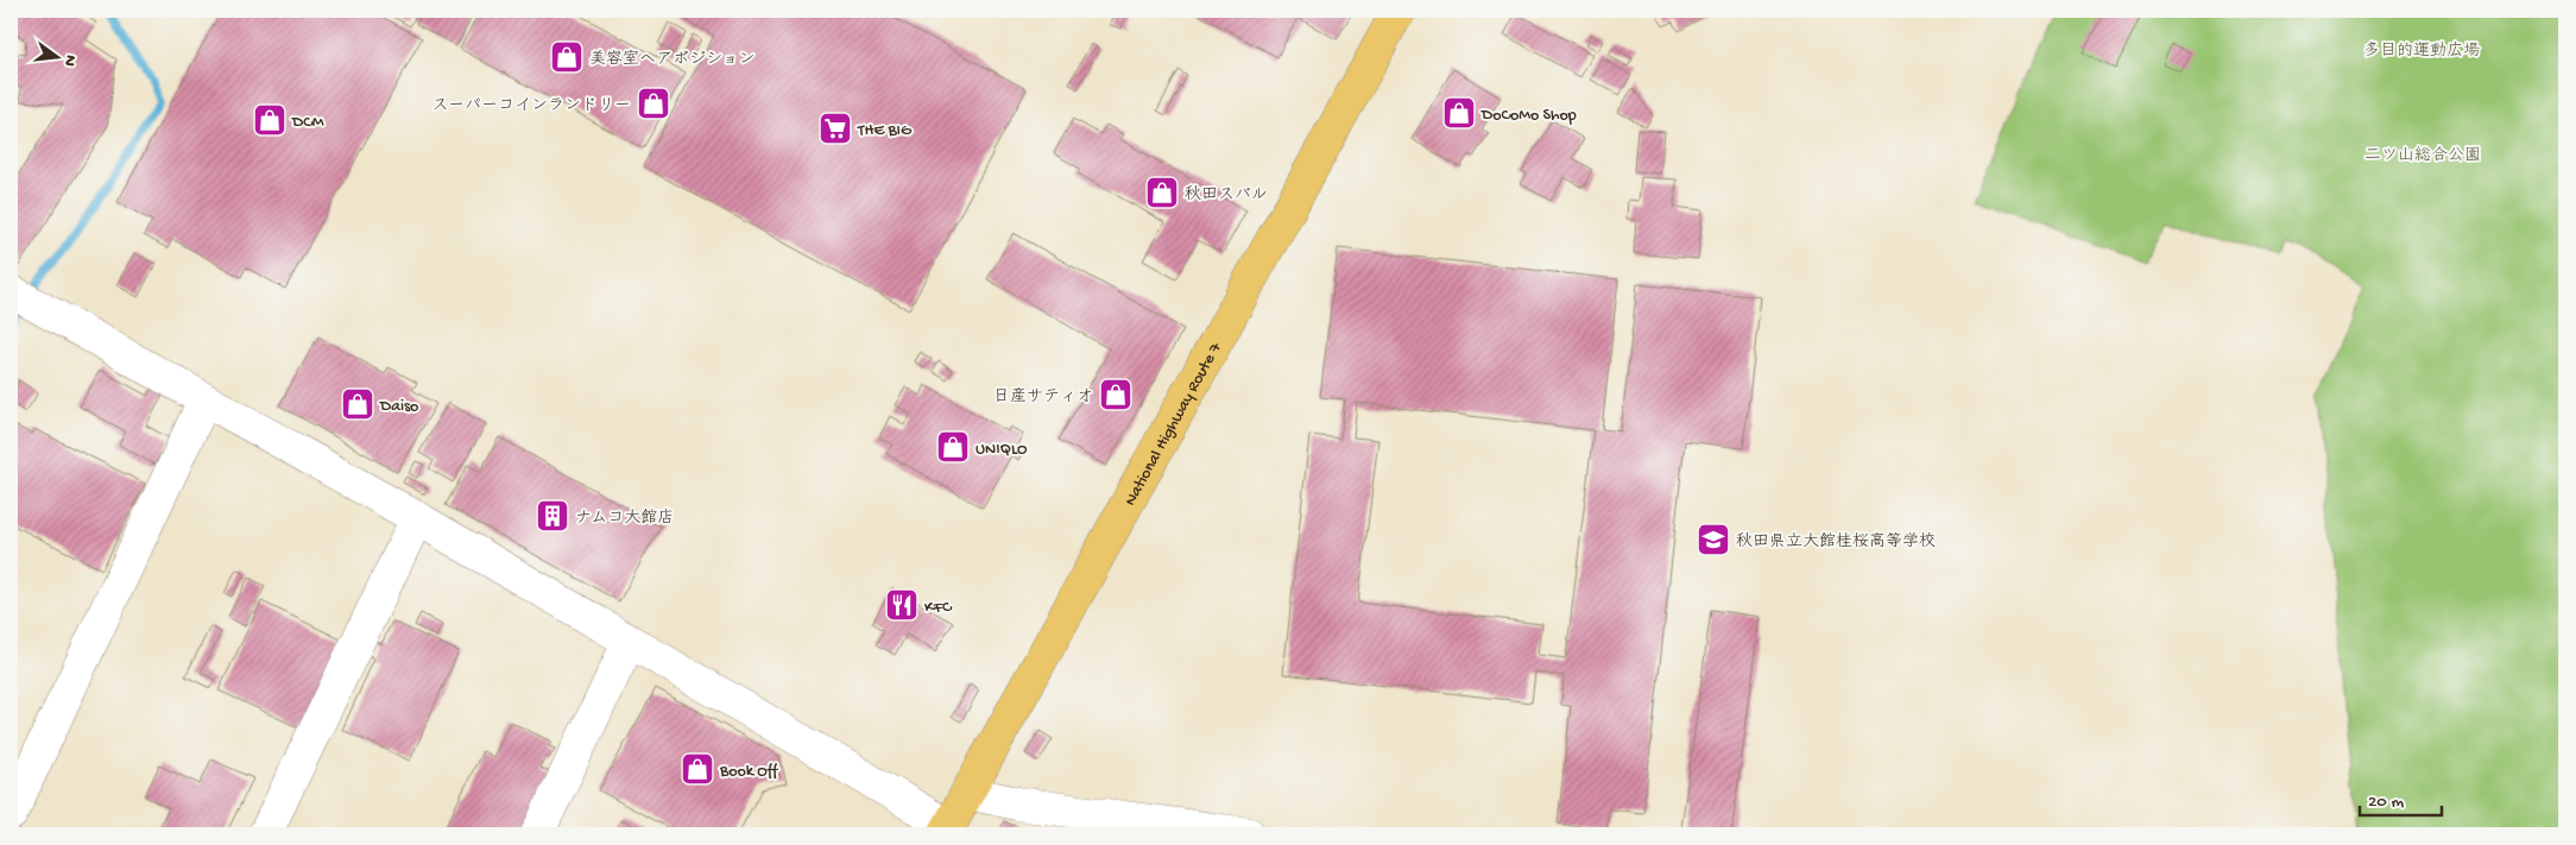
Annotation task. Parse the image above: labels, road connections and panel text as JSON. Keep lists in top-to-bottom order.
{
  "streets": {
    "highway": ["National Highway Route 7"]
  },
  "parks": ["多目的運動広場", "二ツ山総合公園"],
  "places": {
    "shop": [
      "美容室ヘアポジション",
      "スーパーコインランドリー",
      "DoCoMo Shop",
      "DCM",
      "秋田スバル",
      "日産サティオ",
      "Daiso",
      "UNIQLO",
      "Book Off"
    ],
    "supermarket": ["THE BIG"],
    "building": ["ナムコ大館店"],
    "school or university": ["秋田県立大館桂桜高等学校"],
    "restaurant": ["KFC"]
  },
  "scale_bar": "20 m",
  "north": "right"
}
